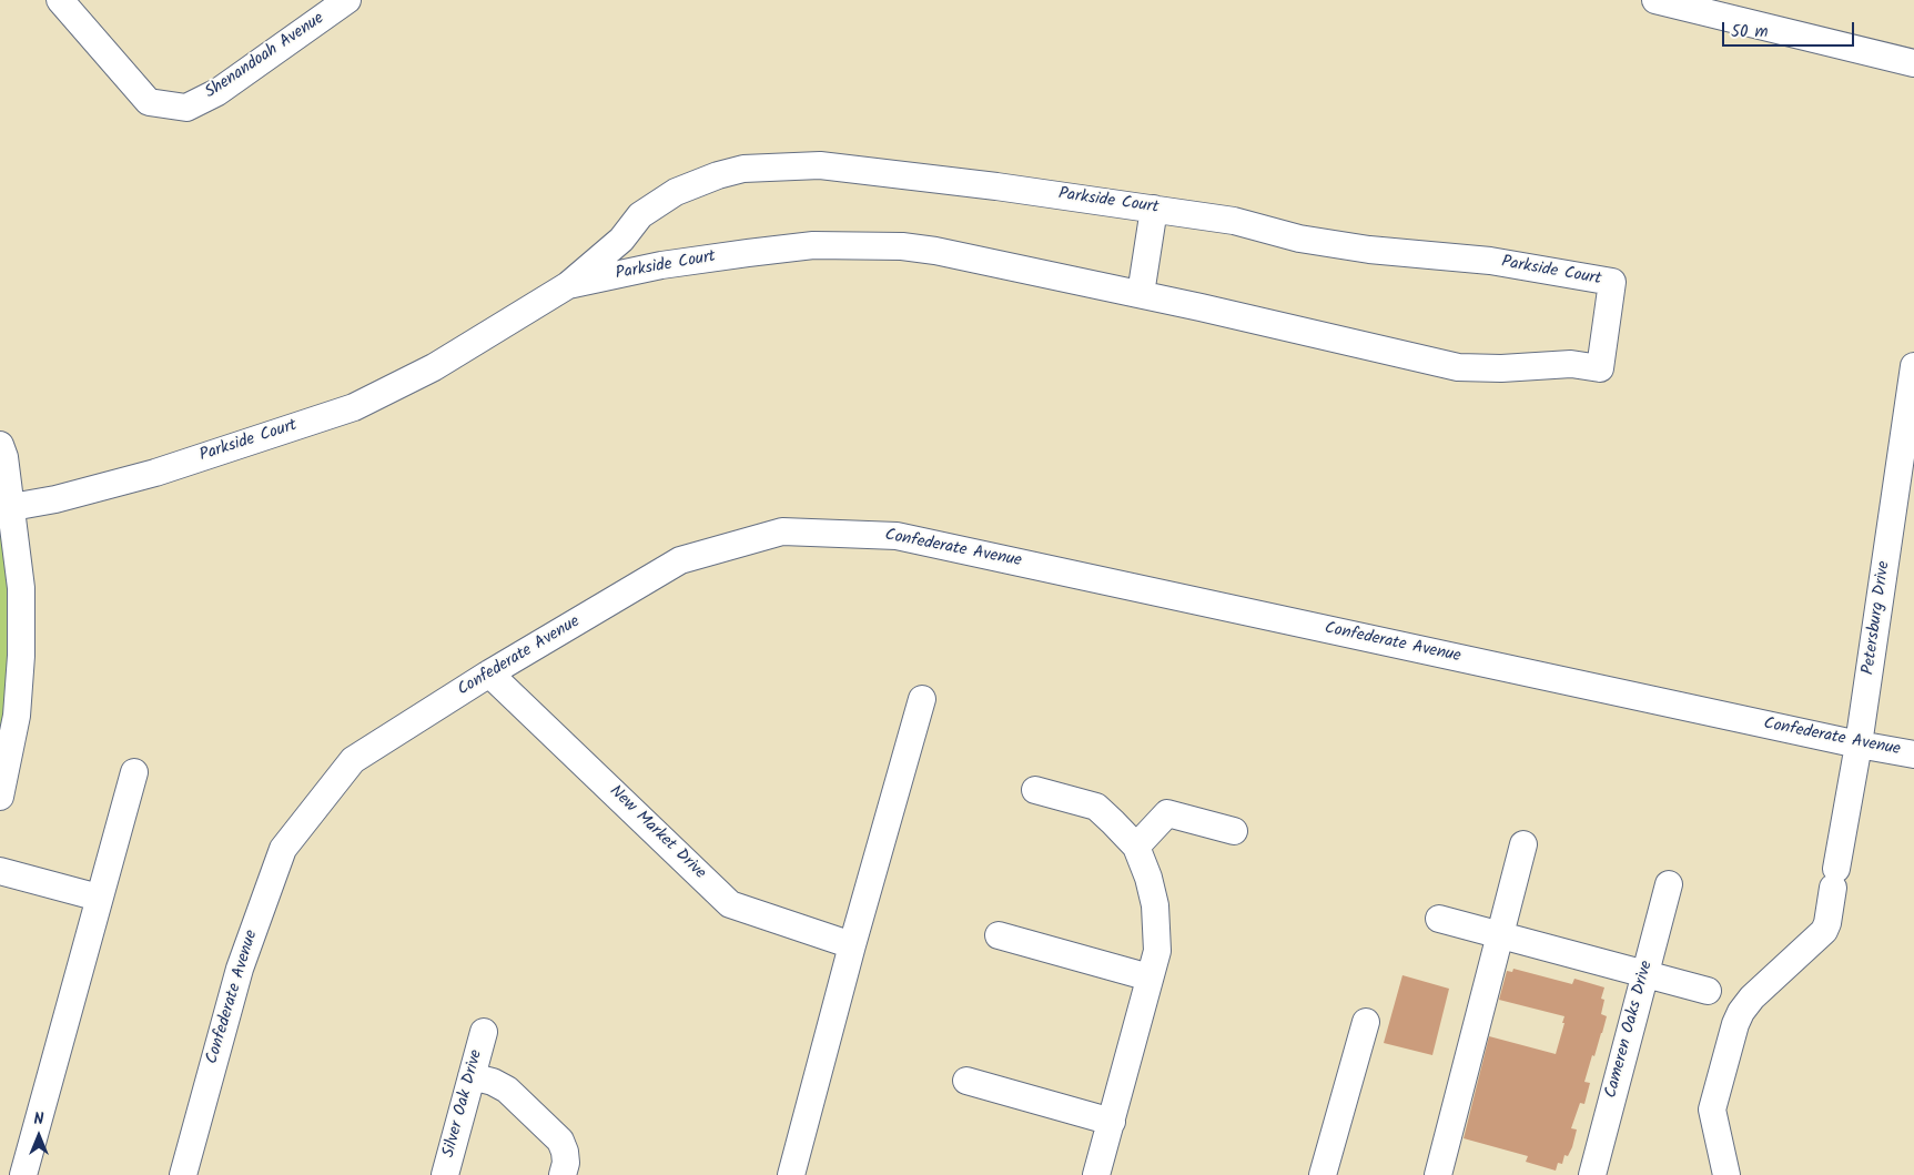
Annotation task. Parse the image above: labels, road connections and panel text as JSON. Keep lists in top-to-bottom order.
{
  "streets": {
    "street": [
      "Shenandoah Avenue",
      "Parkside Court",
      "Confederate Avenue",
      "Petersburg Drive",
      "New Market Drive",
      "Cameren Oaks Drive",
      "Silver Oak Drive"
    ]
  },
  "crossings": [
    ["Confederate Avenue", "Petersburg Drive"],
    ["Confederate Avenue", "New Market Drive"]
  ],
  "scale_bar": "50 m",
  "north": "top"
}
